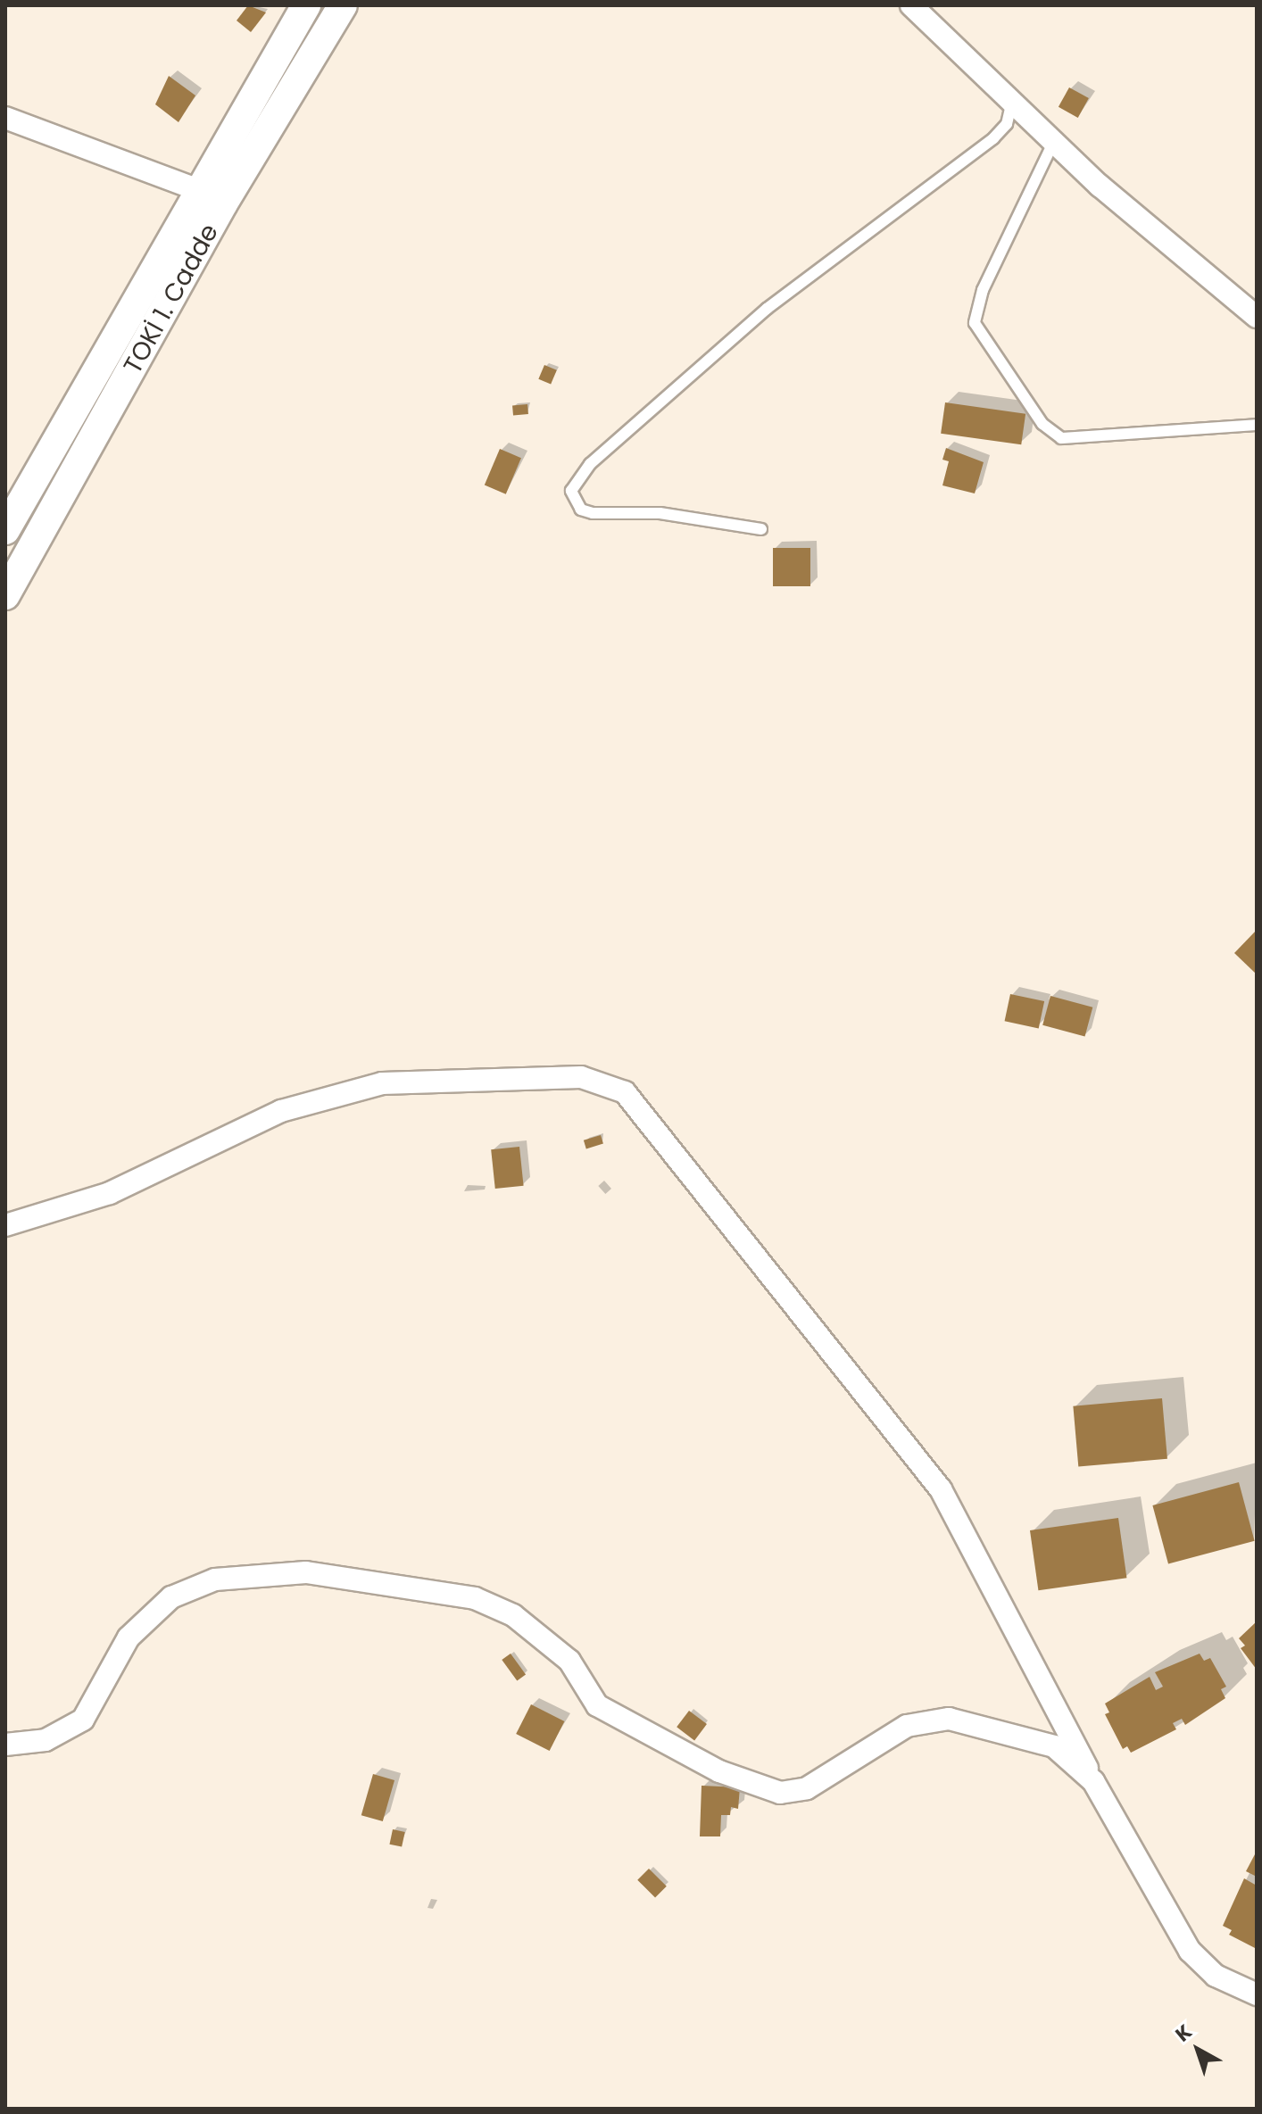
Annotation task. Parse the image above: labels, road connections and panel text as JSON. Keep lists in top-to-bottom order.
{
  "streets": {
    "main road": ["TOKİ 1. Cadde"]
  },
  "north": "top left"
}
